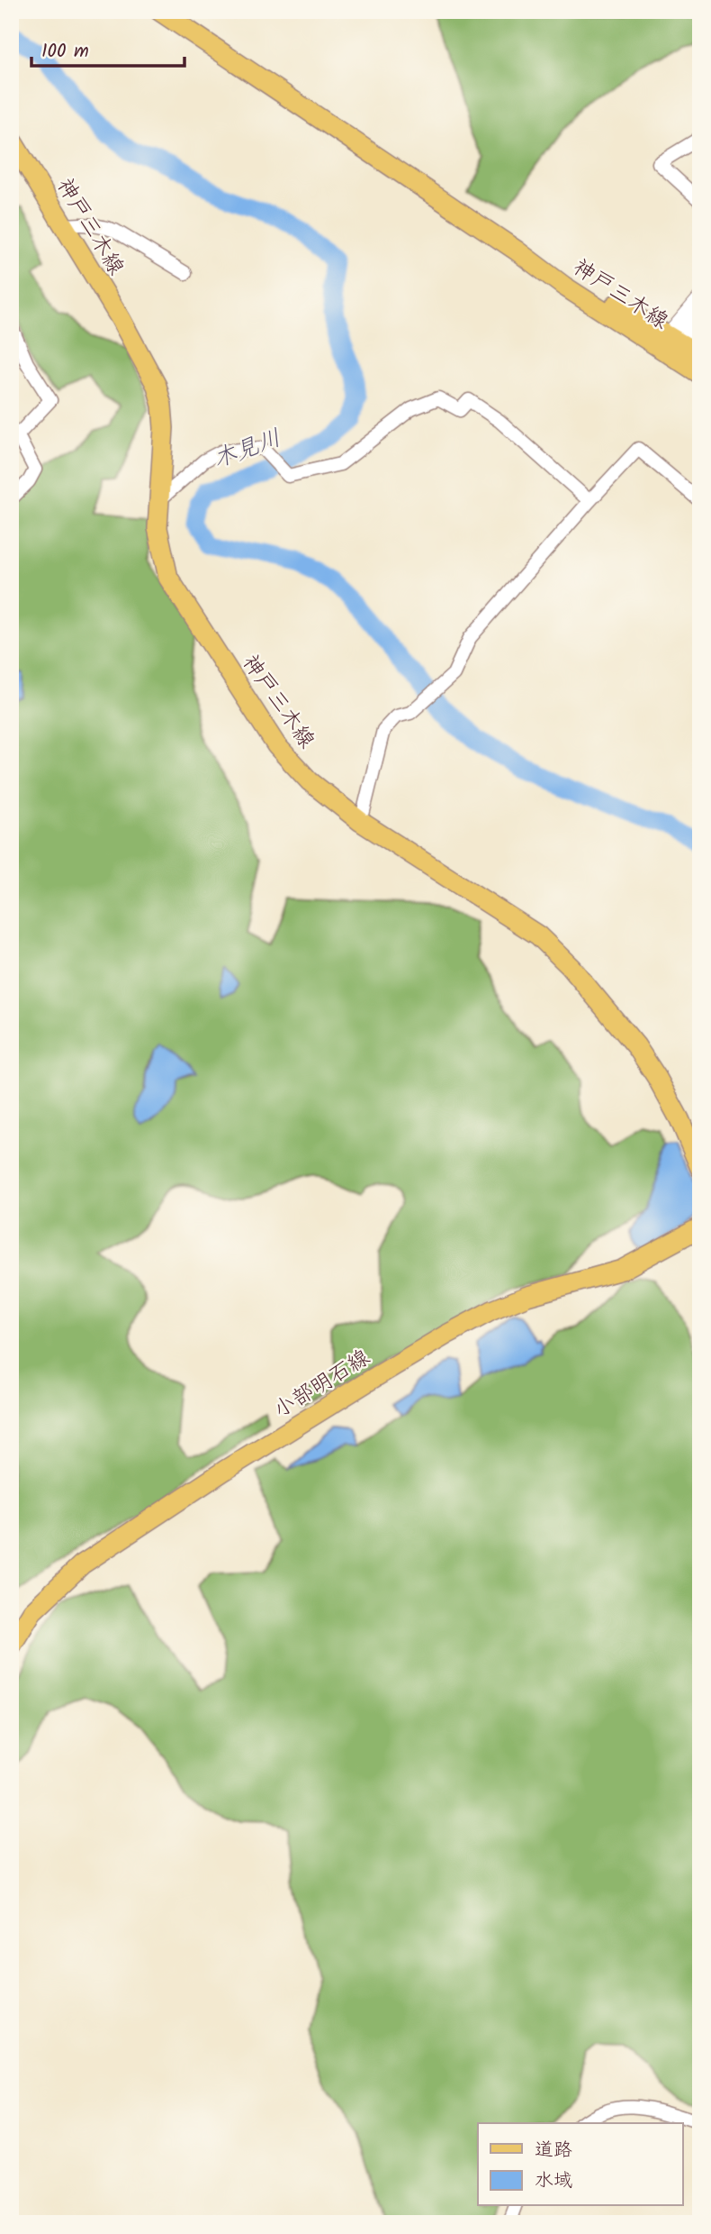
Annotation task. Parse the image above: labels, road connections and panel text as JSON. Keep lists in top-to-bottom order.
{
  "streets": {
    "main road": ["神戸三木線", "小部明石線"]
  },
  "water": ["木見川"],
  "legend": ["道路", "水域"],
  "scale_bar": "100 m"
}
